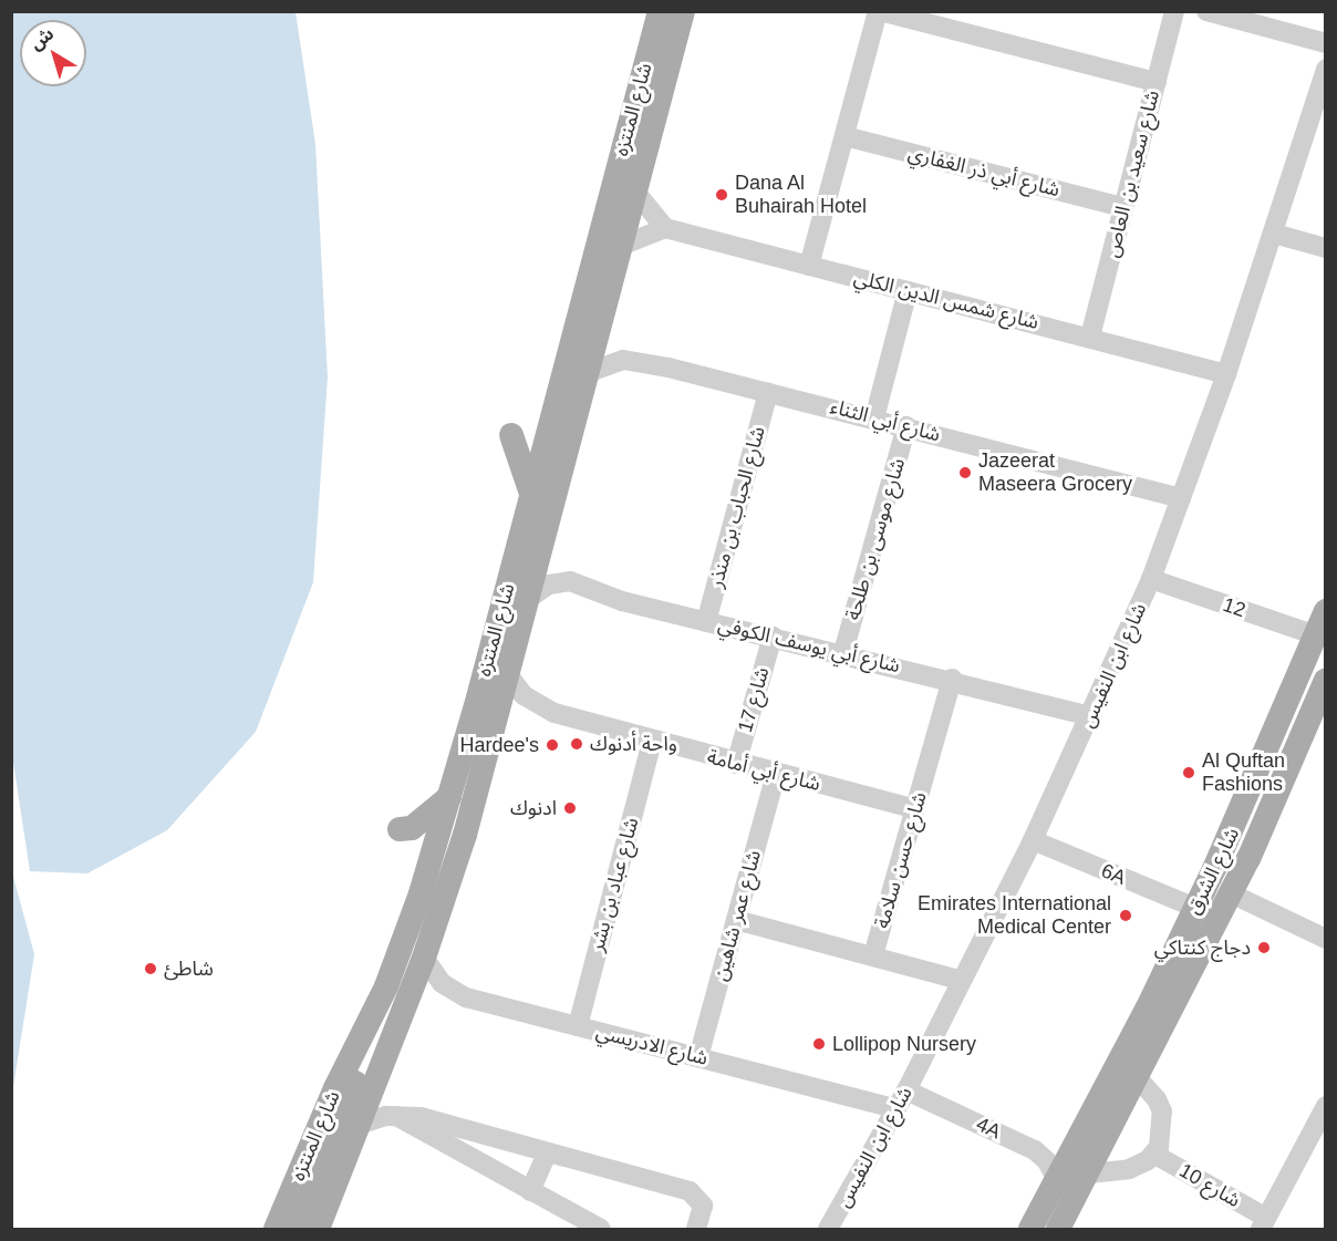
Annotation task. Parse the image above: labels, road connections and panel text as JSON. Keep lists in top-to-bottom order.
{
  "streets": {
    "main road": ["شارع المنتزه", "شارع الشرق"],
    "street": [
      "شارع أبي ذر الغفاري",
      "شارع سعيد بن العاص",
      "شارع شمس الدين الكلي",
      "شارع أبي الثناء",
      "شارع الحباب بن منذر",
      "شارع موسى بن طلحة",
      "12",
      "شارع أبي يوسف الكوفي",
      "شارع ابن النفيس",
      "شارع 17",
      "شارع أبي أمامة",
      "شارع حسن سلامة",
      "6A",
      "شارع عباد بن بشر",
      "شارع عمر شاهين",
      "شارع الادريسي",
      "4A",
      "شارع 10"
    ]
  },
  "crossings": [
    ["شارع المنتزه", "شارع أبي الثناء"],
    ["شارع المنتزه", "شارع أبي يوسف الكوفي"],
    ["شارع المنتزه", "شارع أبي أمامة"],
    ["شارع المنتزه", "شارع الادريسي"],
    ["شارع أبي ذر الغفاري", "شارع سعيد بن العاص"],
    ["شارع سعيد بن العاص", "شارع شمس الدين الكلي"],
    ["شارع شمس الدين الكلي", "شارع ابن النفيس"],
    ["شارع أبي الثناء", "شارع الحباب بن منذر"],
    ["شارع أبي الثناء", "شارع موسى بن طلحة"],
    ["شارع أبي الثناء", "شارع ابن النفيس"],
    ["شارع الحباب بن منذر", "شارع أبي يوسف الكوفي"],
    ["شارع موسى بن طلحة", "شارع أبي يوسف الكوفي"],
    ["12", "شارع ابن النفيس"],
    ["12", "شارع الشرق"],
    ["شارع أبي يوسف الكوفي", "شارع ابن النفيس"],
    ["شارع أبي يوسف الكوفي", "شارع 17"],
    ["شارع أبي يوسف الكوفي", "شارع حسن سلامة"],
    ["شارع ابن النفيس", "شارع حسن سلامة"],
    ["شارع ابن النفيس", "6A"],
    ["شارع ابن النفيس", "شارع الادريسي"],
    ["شارع ابن النفيس", "4A"],
    ["شارع 17", "شارع أبي أمامة"],
    ["شارع أبي أمامة", "شارع حسن سلامة"],
    ["شارع أبي أمامة", "شارع عباد بن بشر"],
    ["شارع أبي أمامة", "شارع عمر شاهين"],
    ["شارع الشرق", "6A"],
    ["شارع الشرق", "4A"],
    ["شارع عباد بن بشر", "شارع الادريسي"],
    ["شارع عمر شاهين", "شارع الادريسي"],
    ["شارع الادريسي", "4A"]
  ],
  "places": [
    "Dana Al Buhairah Hotel",
    "Jazeerat Maseera Grocery",
    "واحة أدنوك",
    "Hardee's",
    "Al Quftan Fashions",
    "ادنوك",
    "Emirates International Medical Center",
    "دجاج كنتاكي",
    "شاطئ",
    "Lollipop Nursery"
  ],
  "north": "top left"
}
